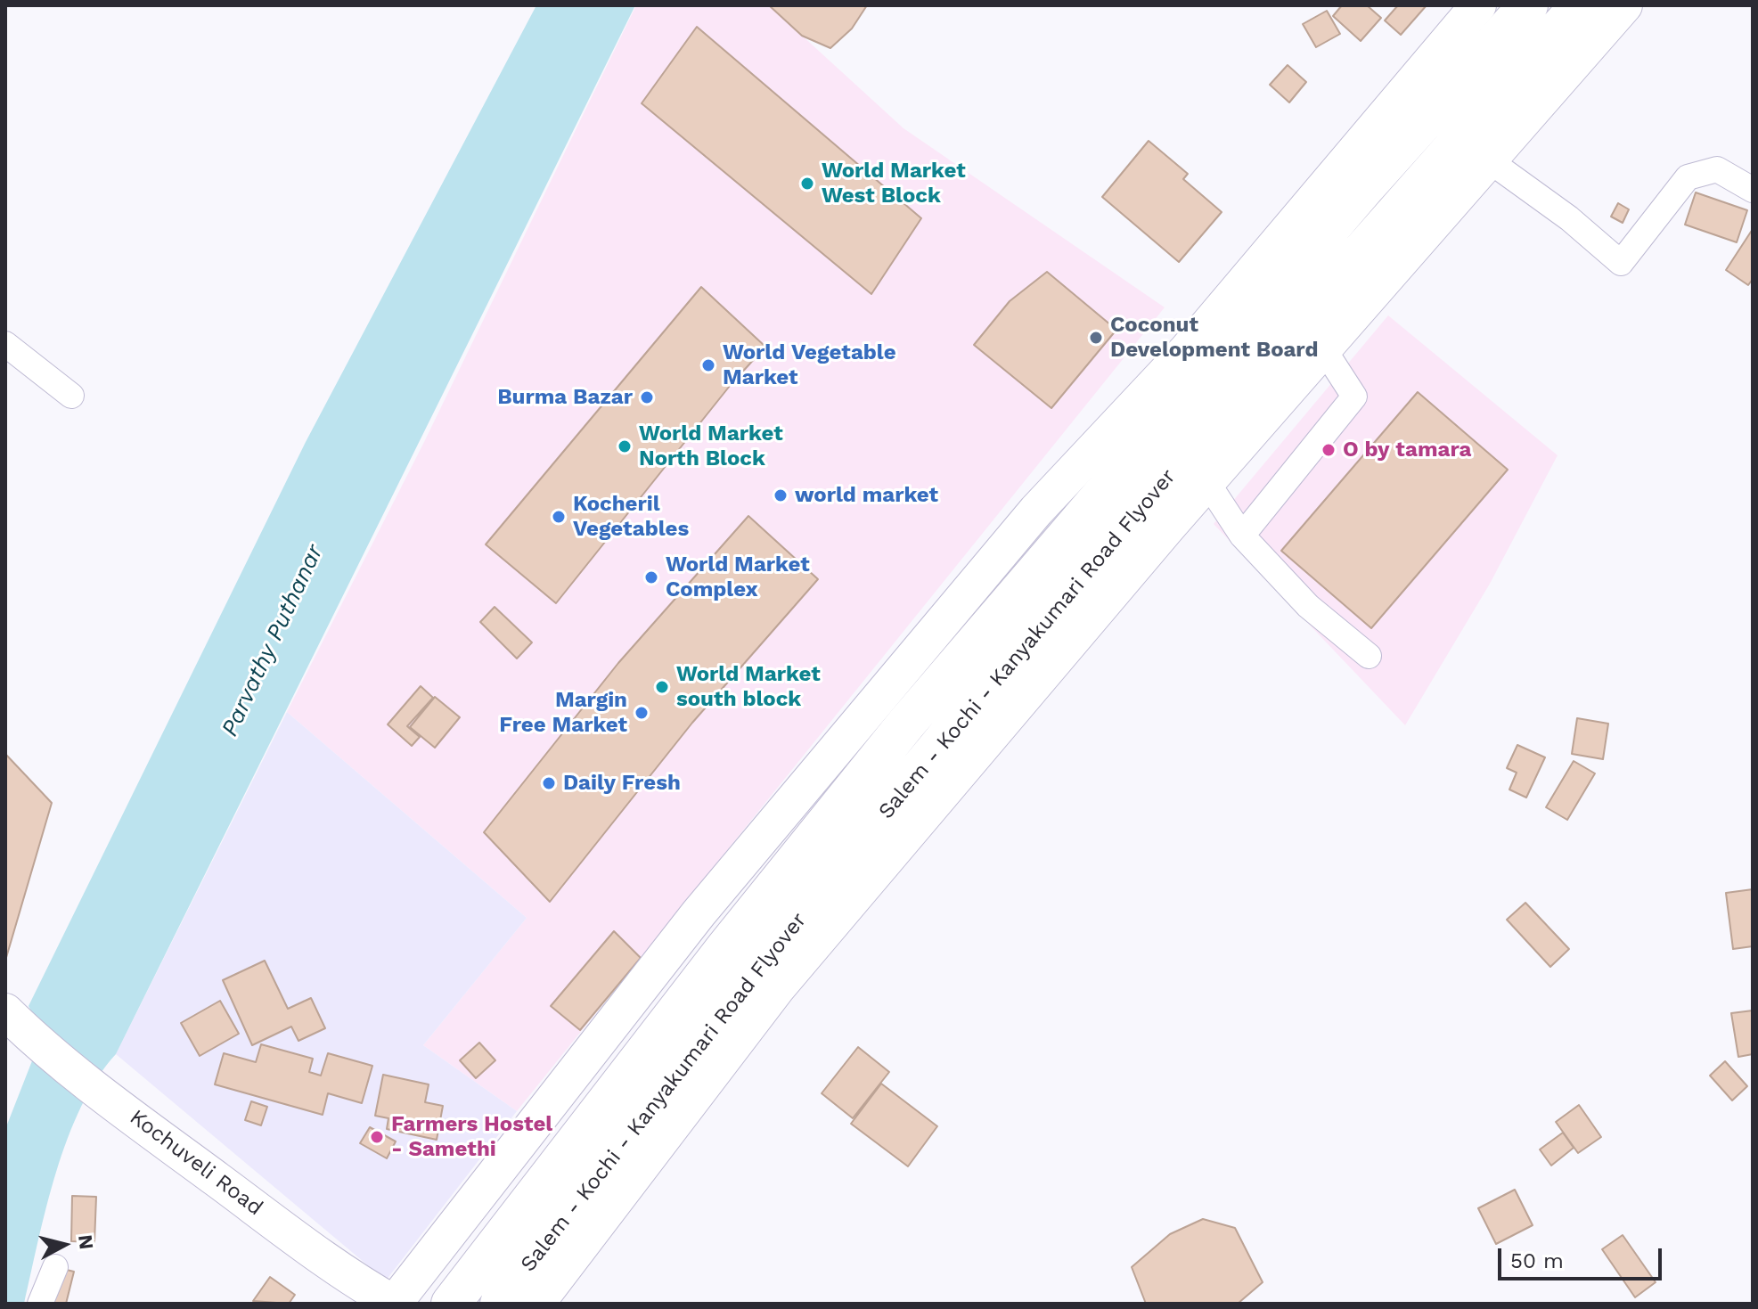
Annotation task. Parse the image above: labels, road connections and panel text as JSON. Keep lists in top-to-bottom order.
{
  "streets": {
    "highway": ["Salem - Kochi - Kanyakumari Road Flyover"],
    "street": ["Kochuveli Road"]
  },
  "water": ["Parvathy Puthanar"],
  "places": [
    "World Market West Block",
    "Coconut Development Board",
    "World Vegetable Market",
    "Burma Bazar",
    "World Market North Block",
    "O by tamara",
    "world market",
    "Kocheril Vegetables",
    "World Market Complex",
    "World Market south block",
    "Margin Free Market",
    "Daily Fresh",
    "Farmers Hostel - Samethi"
  ],
  "scale_bar": "50 m",
  "north": "right"
}
